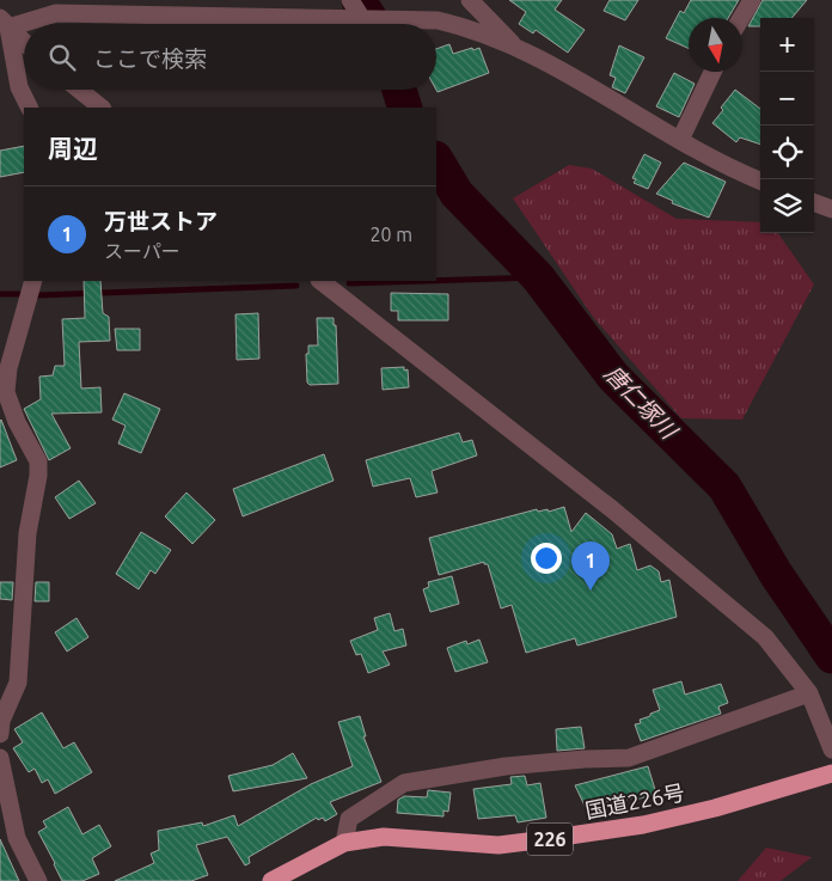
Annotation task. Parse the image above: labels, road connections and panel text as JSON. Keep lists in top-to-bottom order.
{
  "streets": {
    "highway": ["国道226号", "226"]
  },
  "water": ["唐仁塚川"],
  "north": "bottom",
  "page": {
    "map_buttons": ["+", "−"],
    "search": "ここで検索",
    "heading": "周辺",
    "list": [
      {
        "mark": "1",
        "name": "万世ストア",
        "note": "スーパー",
        "value": "20 m"
      }
    ],
    "pins": "1"
  }
}
